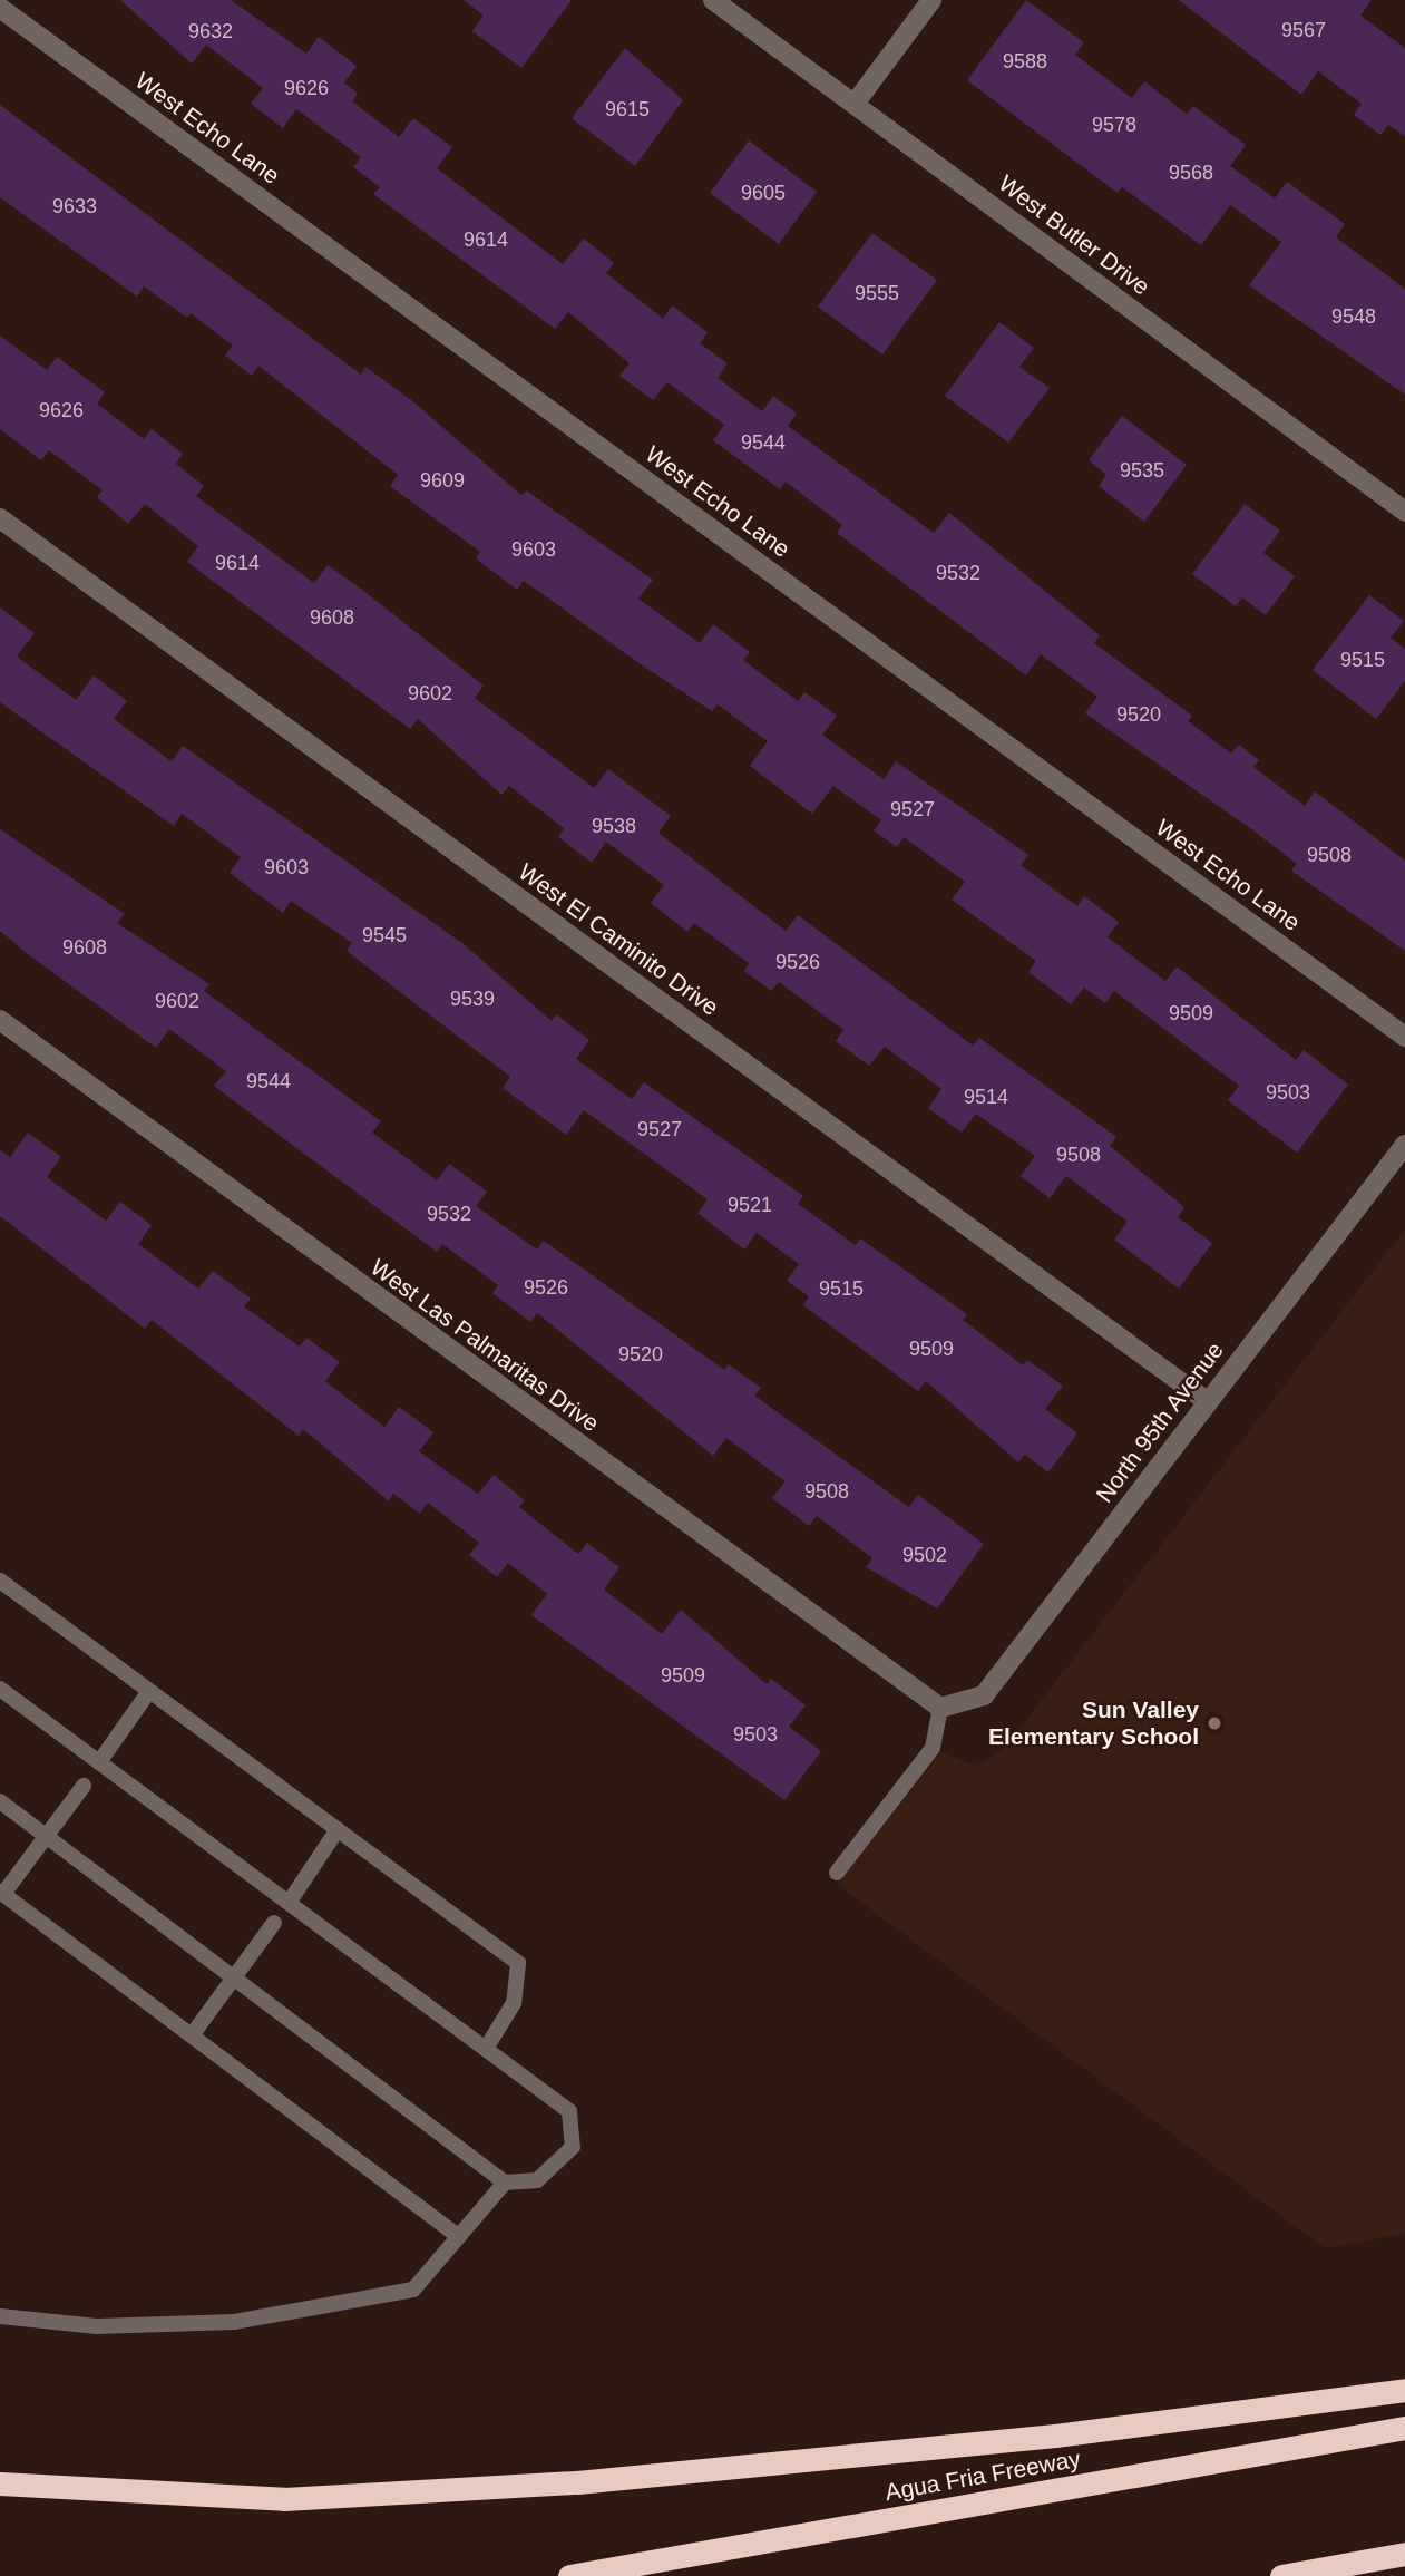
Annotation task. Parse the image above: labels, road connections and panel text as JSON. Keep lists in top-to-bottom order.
{
  "streets": {
    "highway": ["Agua Fria Freeway"],
    "street": [
      "West Echo Lane",
      "West Butler Drive",
      "West El Caminito Drive",
      "West Las Palmaritas Drive",
      "North 95th Avenue"
    ]
  },
  "crossings": [
    ["West El Caminito Drive", "North 95th Avenue"],
    ["West Las Palmaritas Drive", "North 95th Avenue"]
  ],
  "places": ["Sun Valley Elementary School"],
  "house_numbers": [
    "9567",
    "9632",
    "9588",
    "9626",
    "9615",
    "9578",
    "9568",
    "9605",
    "9633",
    "9614",
    "9555",
    "9548",
    "9626",
    "9544",
    "9535",
    "9609",
    "9603",
    "9614",
    "9532",
    "9608",
    "9515",
    "9602",
    "9520",
    "9527",
    "9538",
    "9508",
    "9603",
    "9545",
    "9608",
    "9526",
    "9539",
    "9602",
    "9509",
    "9544",
    "9503",
    "9514",
    "9527",
    "9508",
    "9521",
    "9532",
    "9526",
    "9515",
    "9509",
    "9520",
    "9508",
    "9502",
    "9509",
    "9503"
  ]
}
